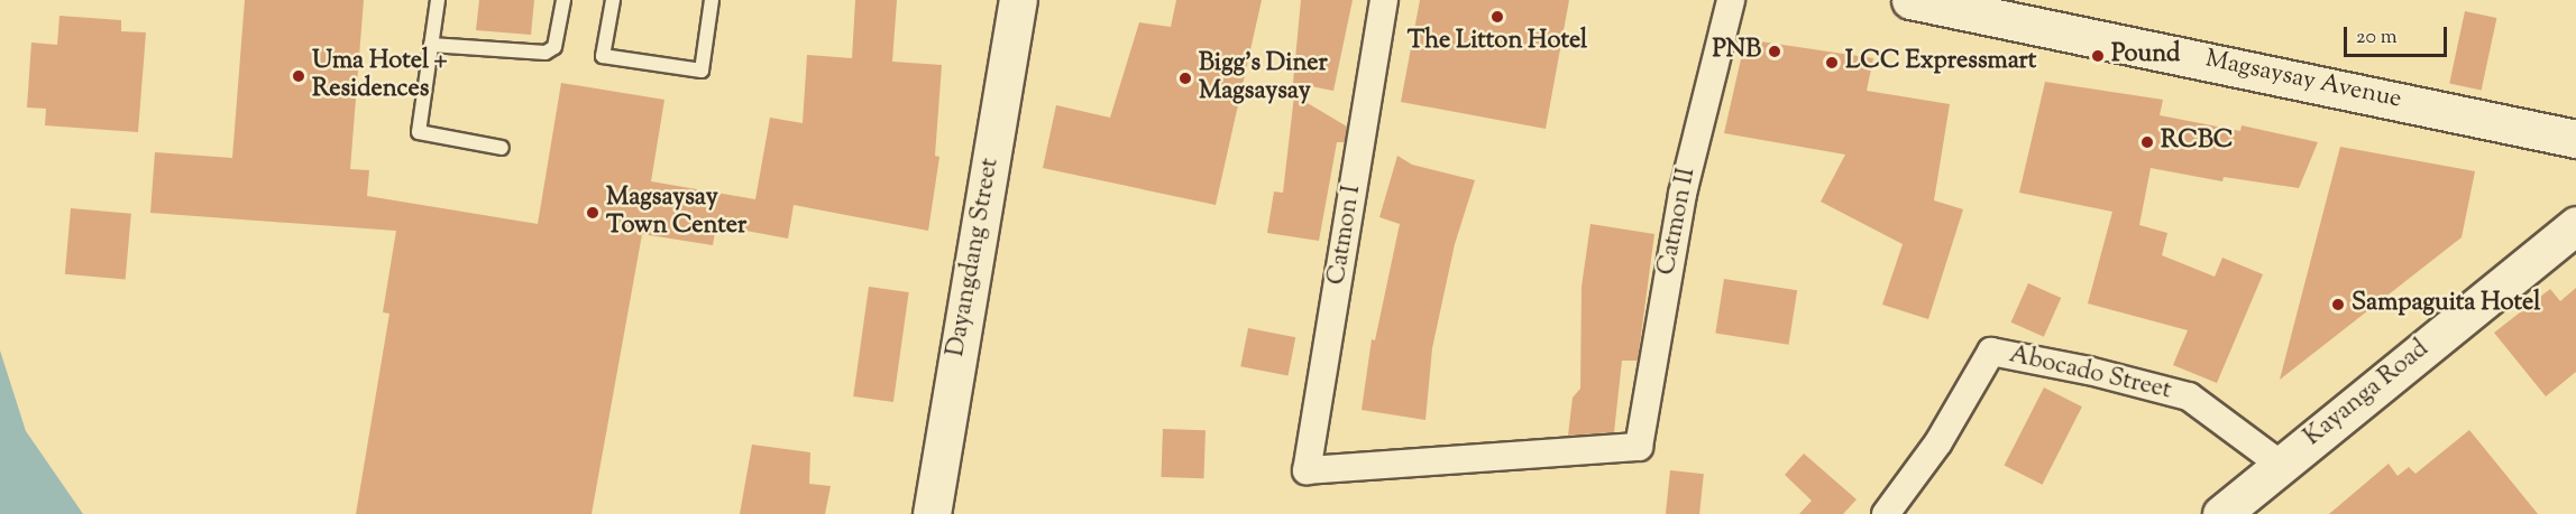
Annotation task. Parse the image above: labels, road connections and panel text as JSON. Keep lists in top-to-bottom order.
{
  "streets": {
    "main road": ["Magsaysay Avenue", "Dayangdang Street", "Kayanga Road"],
    "street": ["Catmon II", "Catmon I", "Abocado Street"]
  },
  "crossings": [
    ["Catmon II", "Catmon I"],
    ["Abocado Street", "Kayanga Road"]
  ],
  "places": [
    "The Litton Hotel",
    "PNB",
    "Pound",
    "LCC Expressmart",
    "Uma Hotel + Residences",
    "Bigg's Diner Magsaysay",
    "RCBC",
    "Magsaysay Town Center",
    "Sampaguita Hotel"
  ],
  "scale_bar": "20 m"
}
